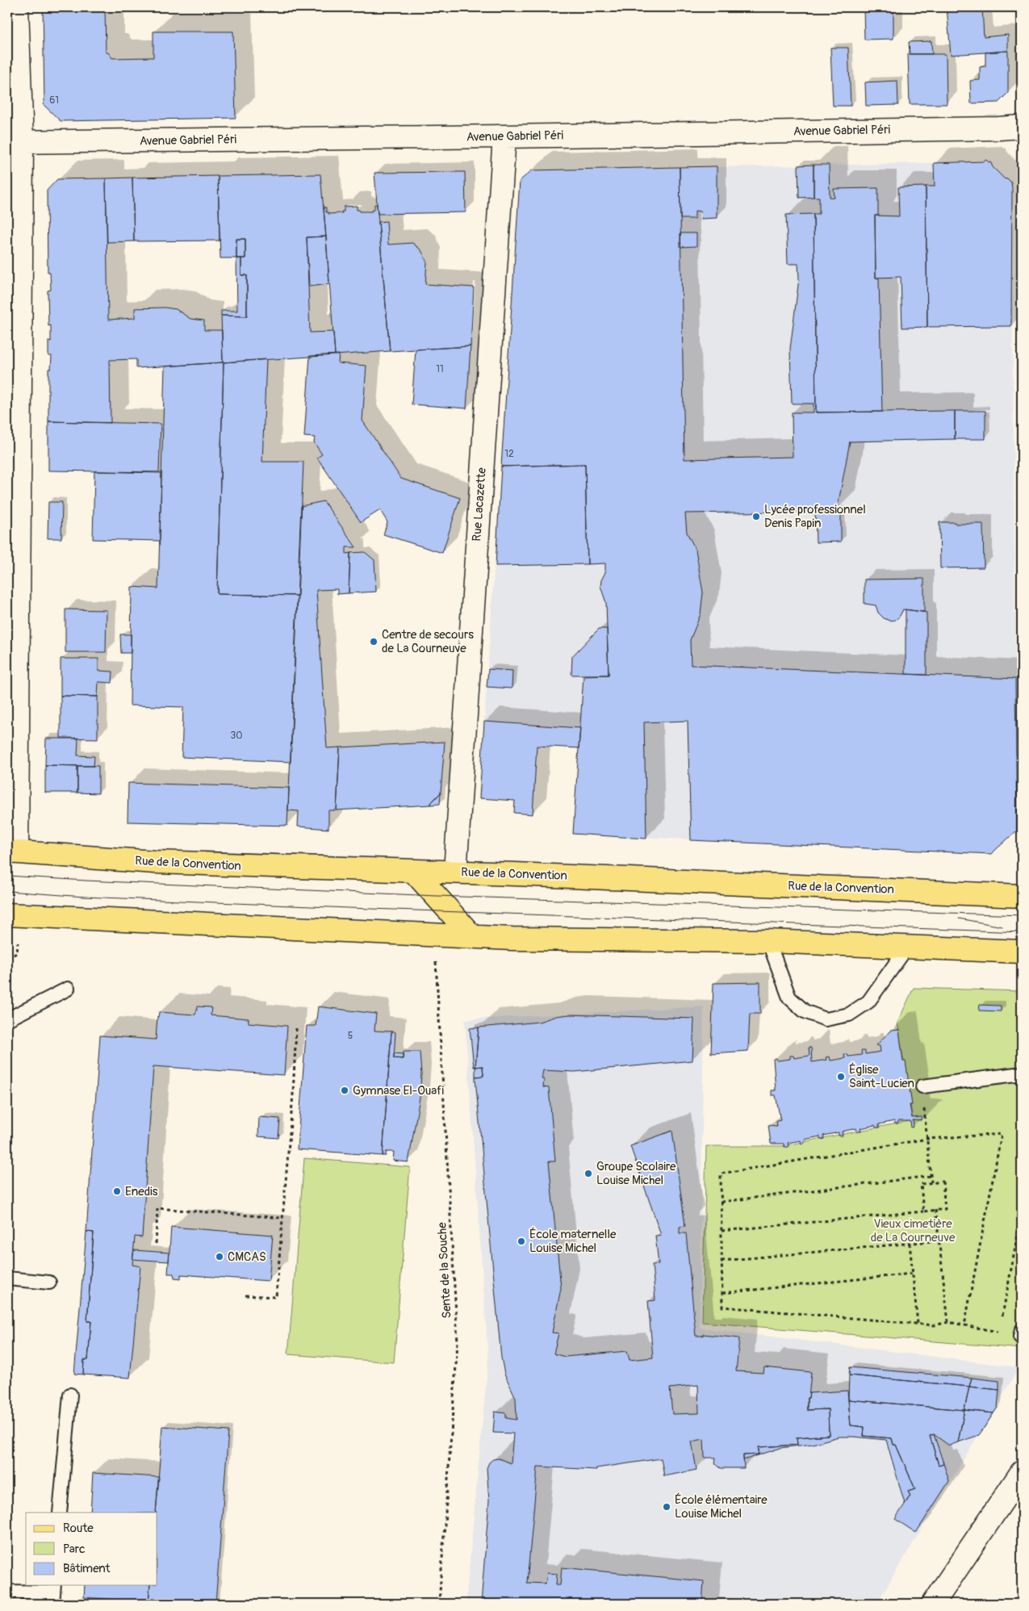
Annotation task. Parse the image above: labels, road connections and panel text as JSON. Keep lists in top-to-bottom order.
{
  "streets": {
    "main road": ["Rue de la Convention"],
    "street": ["Avenue Gabriel Péri", "Rue Lacazette"],
    "path": ["Sente de la Souche"]
  },
  "crossings": [
    ["Avenue Gabriel Péri", "Rue Lacazette"],
    ["Rue Lacazette", "Rue de la Convention"]
  ],
  "parks": ["Vieux cimetière de La Courneuve"],
  "places": [
    "Lycée professionnel Denis Papin",
    "Centre de secours de La Courneuve",
    "Église Saint-Lucien",
    "Gymnase El-Ouafi",
    "Groupe Scolaire Louise Michel",
    "Enedis",
    "École maternelle Louise Michel",
    "CMCAS",
    "École élémentaire Louise Michel"
  ],
  "house_numbers": [
    "61",
    "11",
    "12",
    "30",
    "5"
  ],
  "legend": ["Route", "Parc", "Bâtiment"]
}
